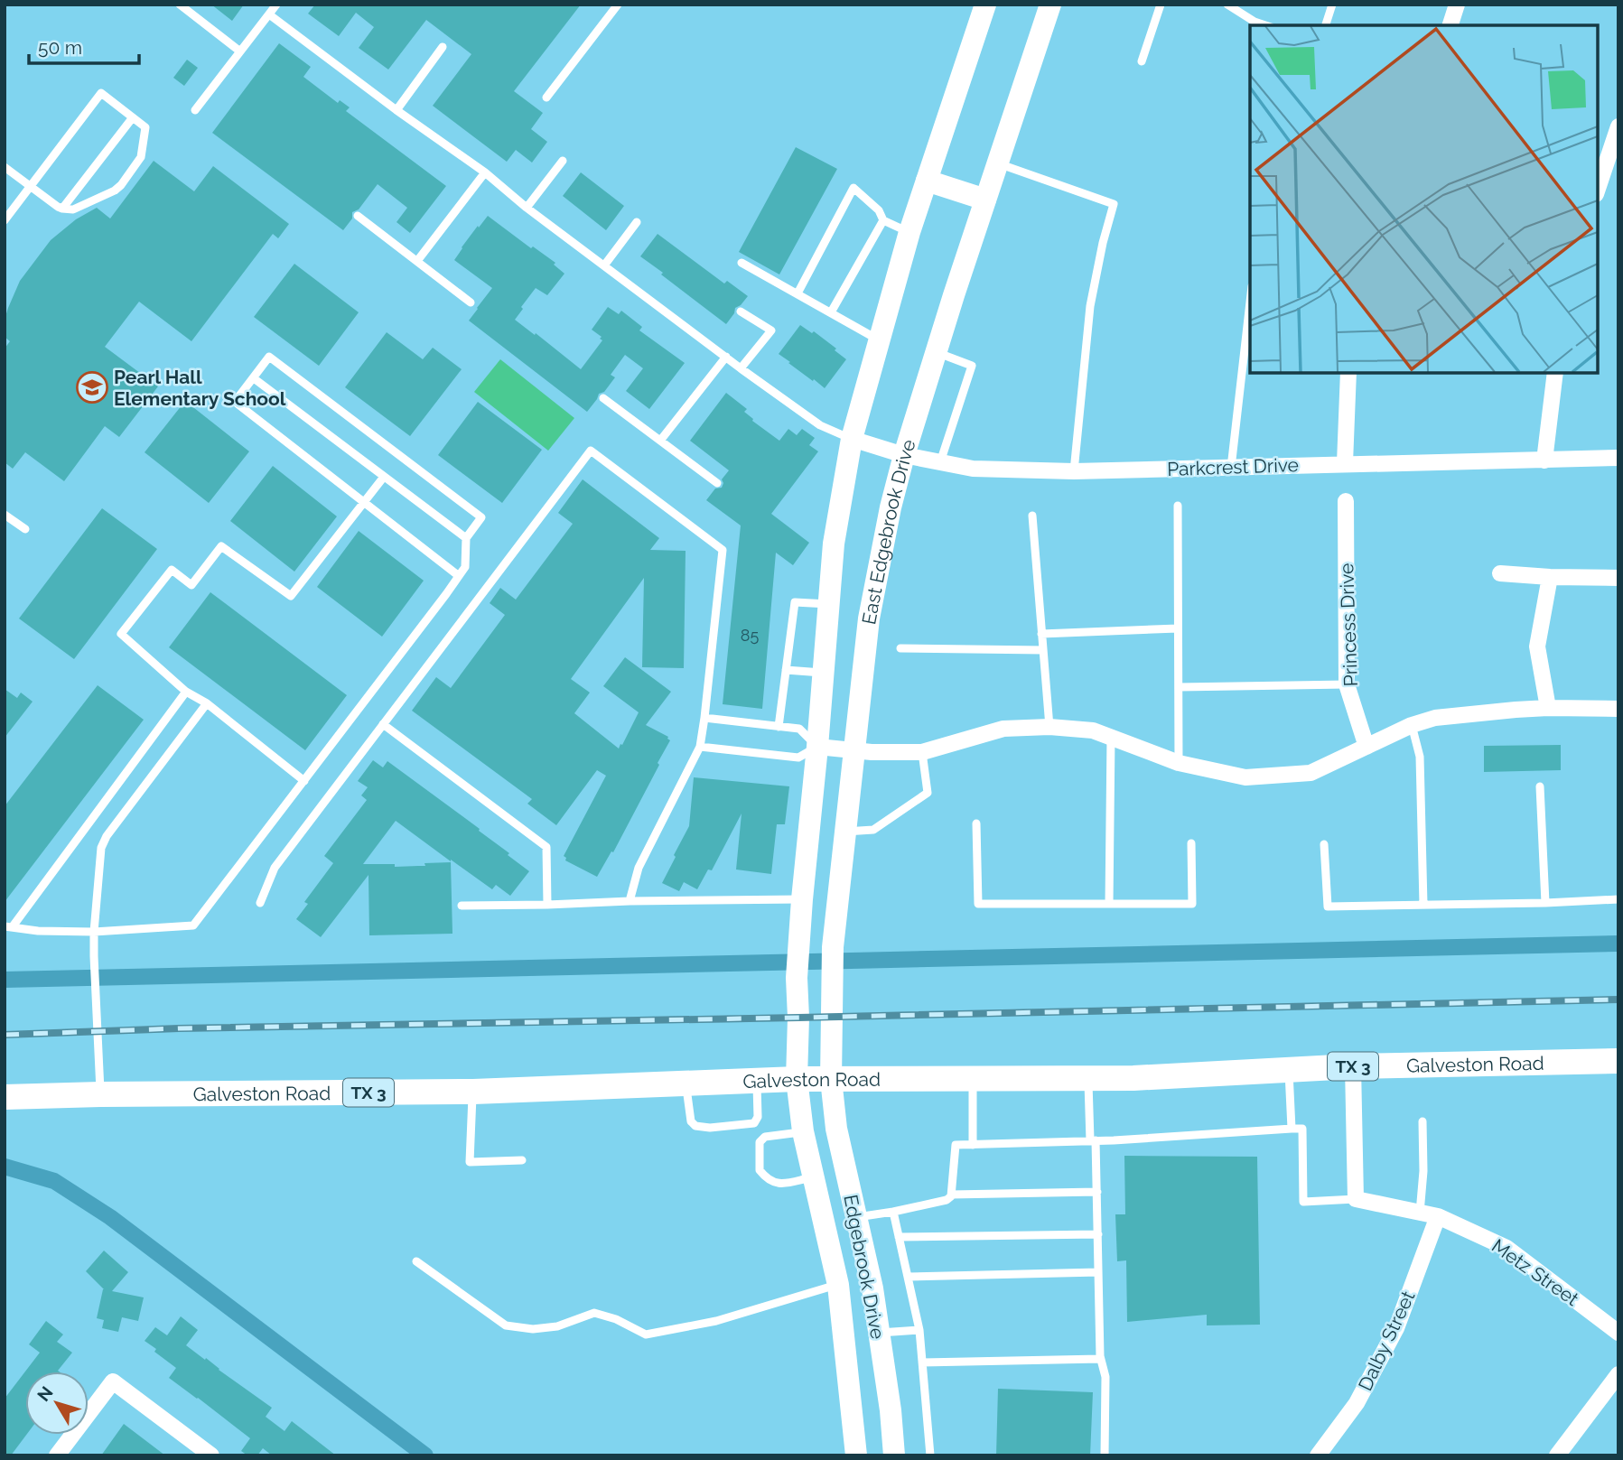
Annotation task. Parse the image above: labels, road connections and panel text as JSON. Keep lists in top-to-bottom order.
{
  "streets": {
    "main road": [
      "East Edgebrook Drive",
      "Galveston Road",
      "TX 3",
      "Edgebrook Drive"
    ],
    "street": [
      "Parkcrest Drive",
      "Princess Drive",
      "Metz Street",
      "Dalby Street"
    ]
  },
  "crossings": [
    ["Parkcrest Drive", "East Edgebrook Drive"],
    ["East Edgebrook Drive", "Galveston Road"],
    ["East Edgebrook Drive", "Edgebrook Drive"],
    ["Galveston Road", "Edgebrook Drive"],
    ["Metz Street", "Dalby Street"]
  ],
  "places": {
    "school or university": ["Pearl Hall Elementary School"]
  },
  "house_numbers": ["85"],
  "scale_bar": "50 m",
  "north": "top left"
}
